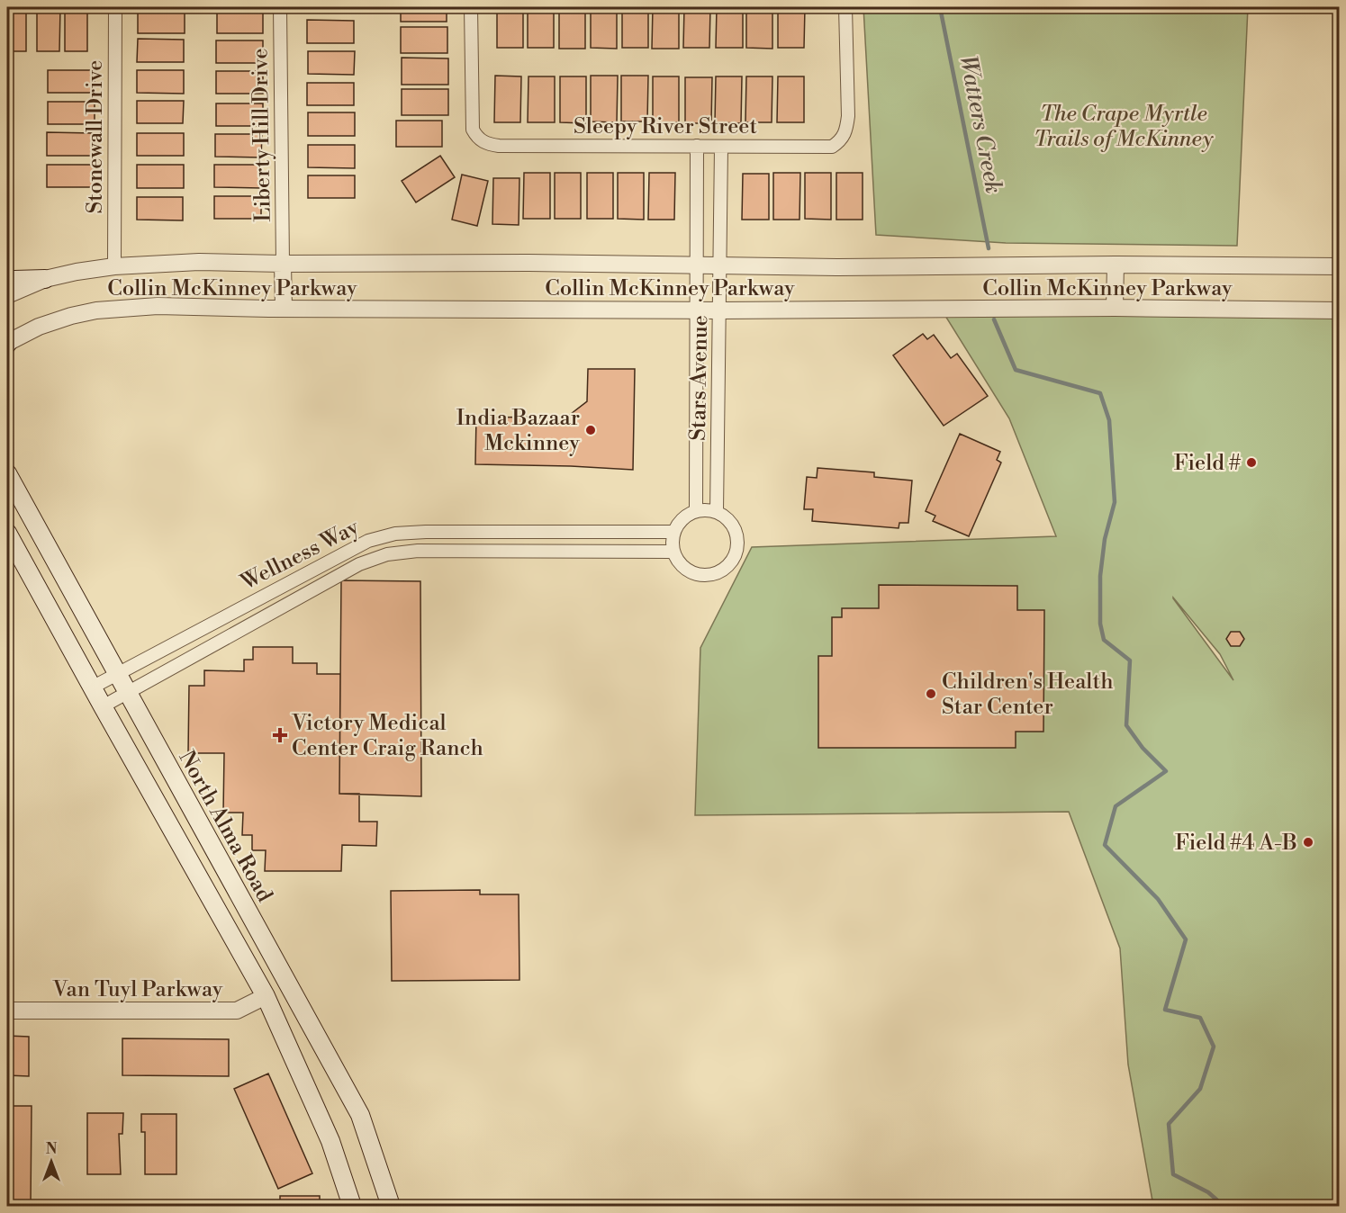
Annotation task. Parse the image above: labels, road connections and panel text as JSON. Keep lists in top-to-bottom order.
{
  "streets": {
    "main road": ["North Alma Road"],
    "street": [
      "Sleepy River Street",
      "Liberty Hill Drive",
      "Stonewall Drive",
      "Collin McKinney Parkway",
      "Stars Avenue",
      "Wellness Way",
      "Van Tuyl Parkway"
    ]
  },
  "crossings": [
    ["Sleepy River Street", "Stars Avenue"],
    ["Liberty Hill Drive", "Collin McKinney Parkway"],
    ["Stonewall Drive", "Collin McKinney Parkway"],
    ["Collin McKinney Parkway", "Stars Avenue"],
    ["Stars Avenue", "Wellness Way"],
    ["Wellness Way", "North Alma Road"]
  ],
  "water": ["Watters Creek"],
  "parks": ["The Crape Myrtle Trails of McKinney"],
  "places": {
    "other": [
      "India Bazaar Mckinney",
      "Field #",
      "Children's Health Star Center",
      "Field #4 A-B"
    ],
    "health": ["Victory Medical Center Craig Ranch"]
  },
  "north": "top"
}
